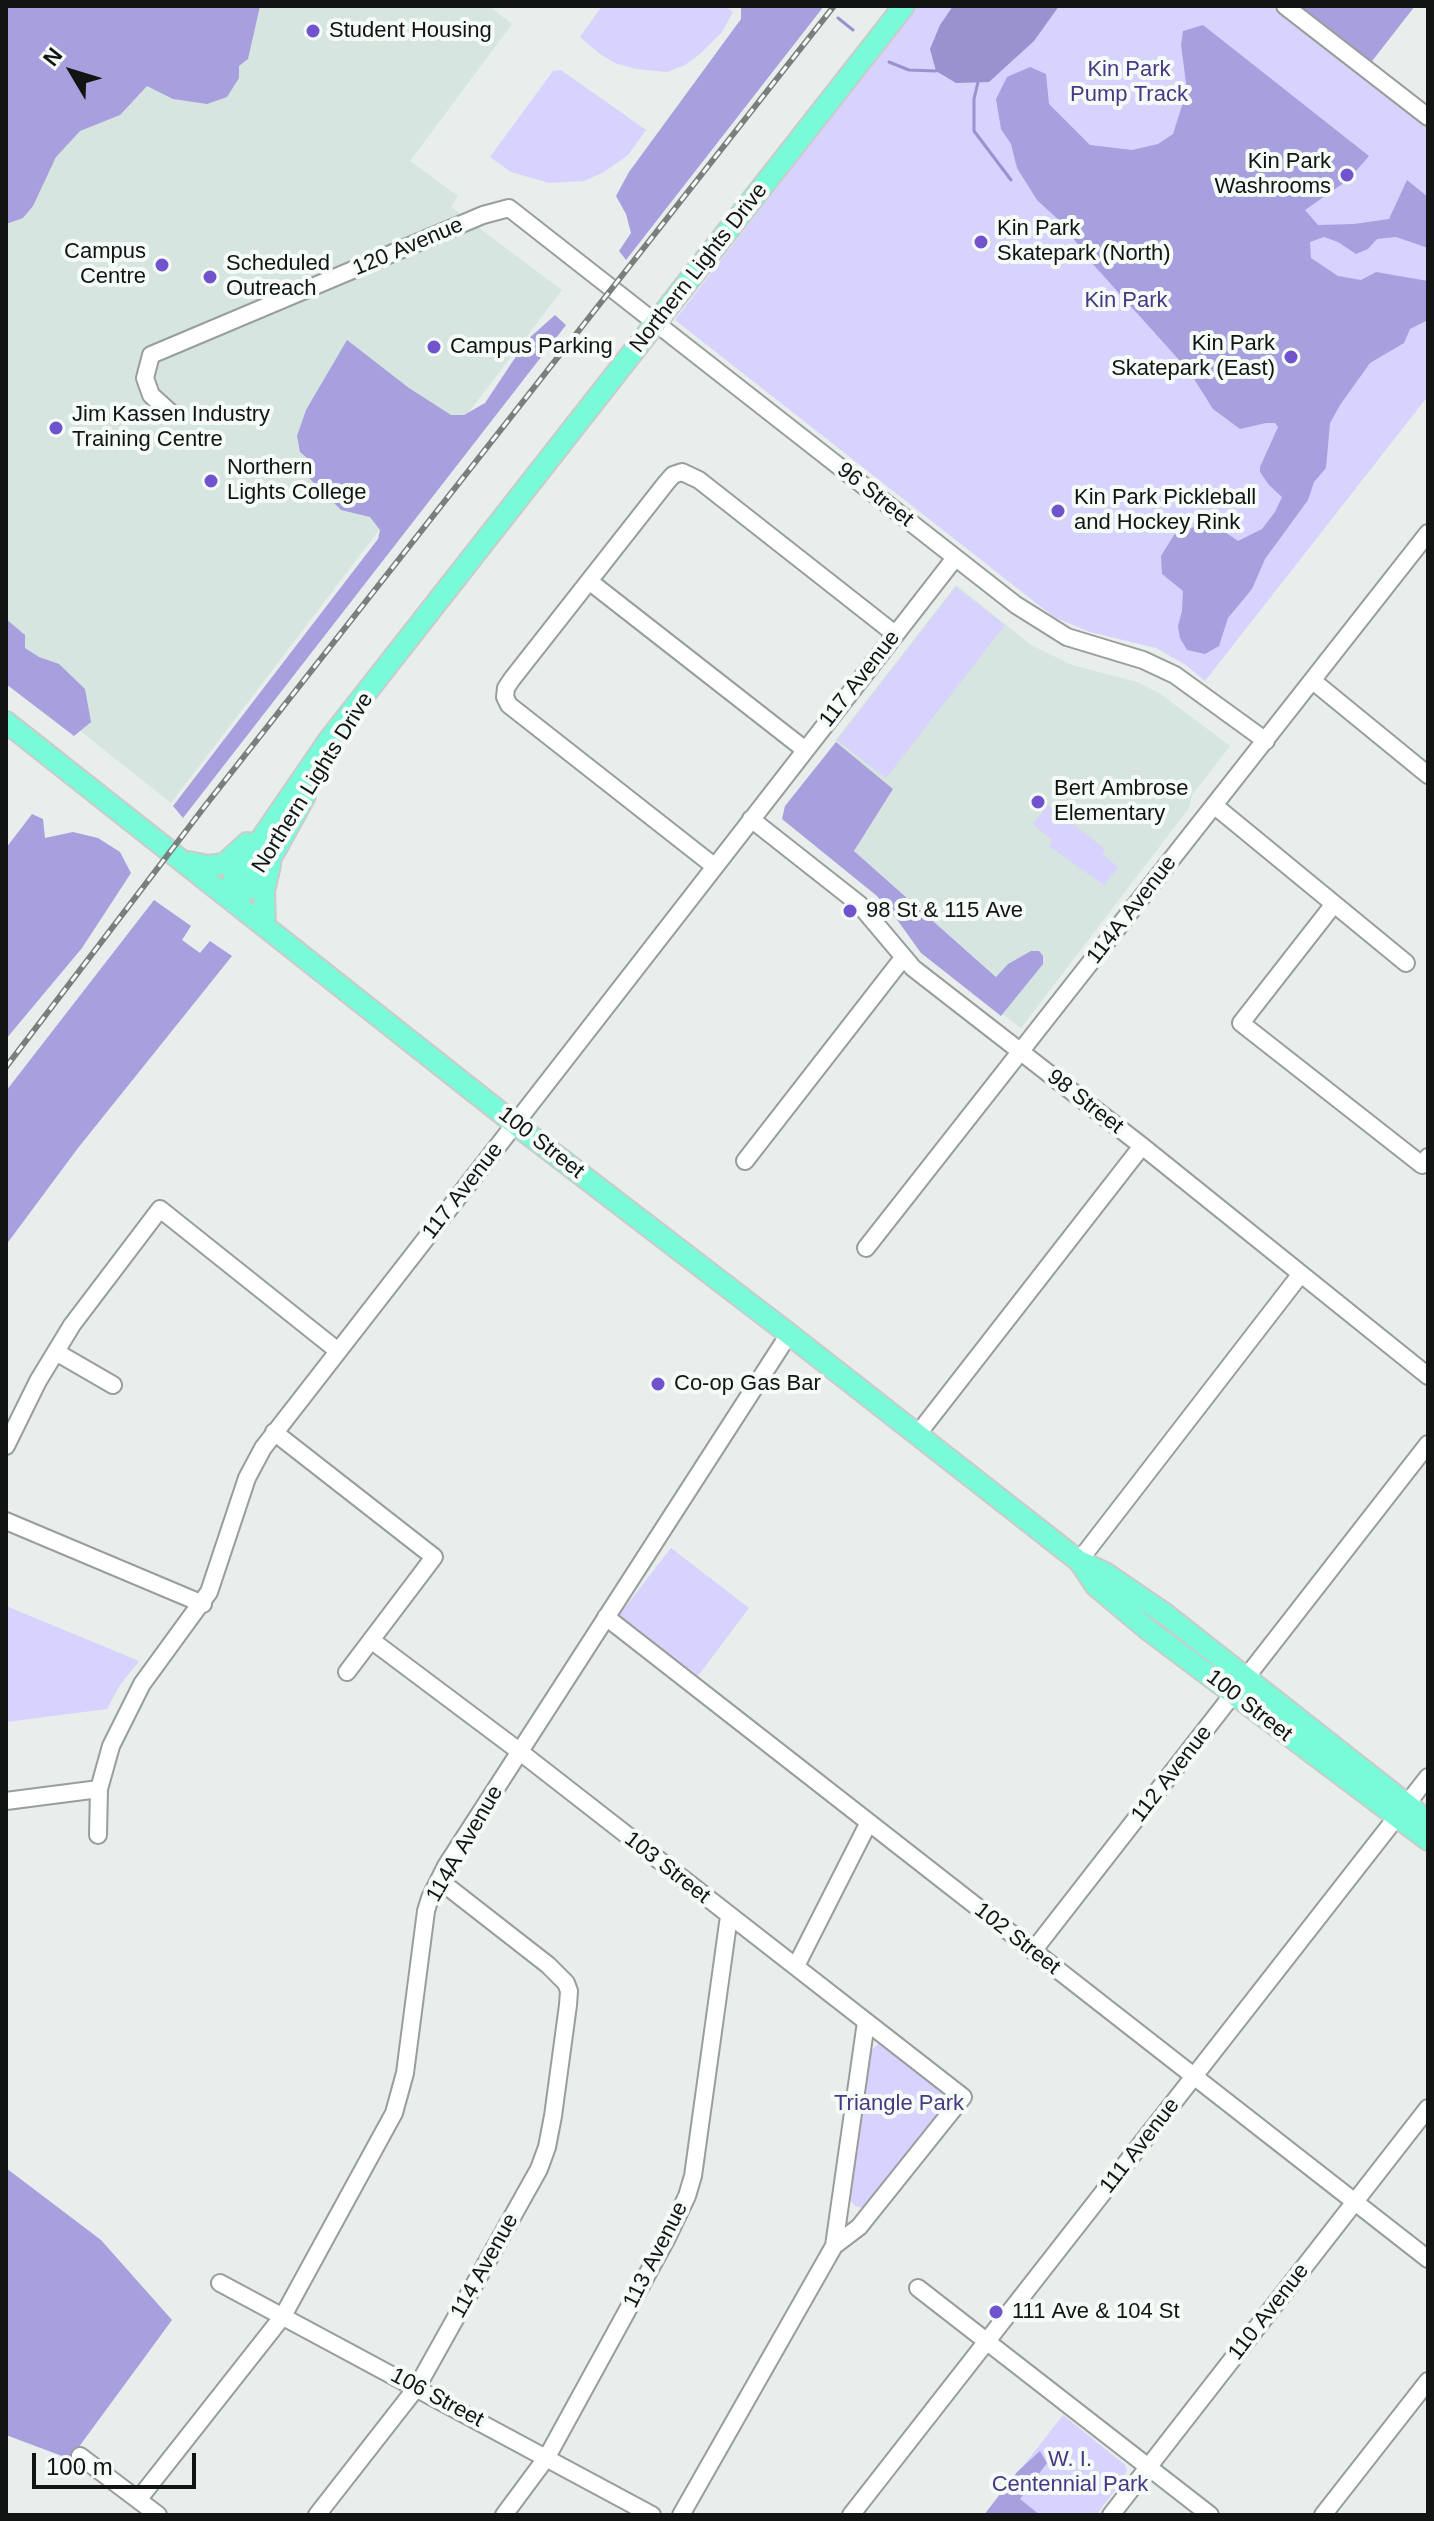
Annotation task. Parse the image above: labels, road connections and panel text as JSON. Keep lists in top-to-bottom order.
{
  "streets": {
    "main road": ["Northern Lights Drive", "100 Street"],
    "street": [
      "120 Avenue",
      "96 Street",
      "117 Avenue",
      "114A Avenue",
      "98 Street",
      "112 Avenue",
      "103 Street",
      "102 Street",
      "111 Avenue",
      "113 Avenue",
      "114 Avenue",
      "110 Avenue",
      "106 Street"
    ]
  },
  "crossings": [
    ["120 Avenue", "96 Street"],
    ["Northern Lights Drive", "96 Street"],
    ["Northern Lights Drive", "100 Street"],
    ["96 Street", "117 Avenue"],
    ["96 Street", "114A Avenue"],
    ["117 Avenue", "98 Street"],
    ["117 Avenue", "100 Street"],
    ["114A Avenue", "98 Street"],
    ["114A Avenue", "100 Street"],
    ["114A Avenue", "103 Street"],
    ["114A Avenue", "102 Street"],
    ["114A Avenue", "114 Avenue"],
    ["114A Avenue", "106 Street"],
    ["100 Street", "112 Avenue"],
    ["100 Street", "111 Avenue"],
    ["112 Avenue", "102 Street"],
    ["103 Street", "113 Avenue"],
    ["102 Street", "111 Avenue"],
    ["102 Street", "110 Avenue"],
    ["113 Avenue", "106 Street"],
    ["114 Avenue", "106 Street"]
  ],
  "parks": [
    "Kin Park Pump Track",
    "Kin Park",
    "Triangle Park",
    "W. I. Centennial Park"
  ],
  "places": [
    "Student Housing",
    "Kin Park Washrooms",
    "Kin Park Skatepark (North)",
    "Campus Centre",
    "Scheduled Outreach",
    "Campus Parking",
    "Kin Park Skatepark (East)",
    "Jim Kassen Industry Training Centre",
    "Northern Lights College",
    "Kin Park Pickleball and Hockey Rink",
    "Bert Ambrose Elementary",
    "98 St & 115 Ave",
    "Co-op Gas Bar",
    "111 Ave & 104 St"
  ],
  "scale_bar": "100 m",
  "north": "top left"
}
